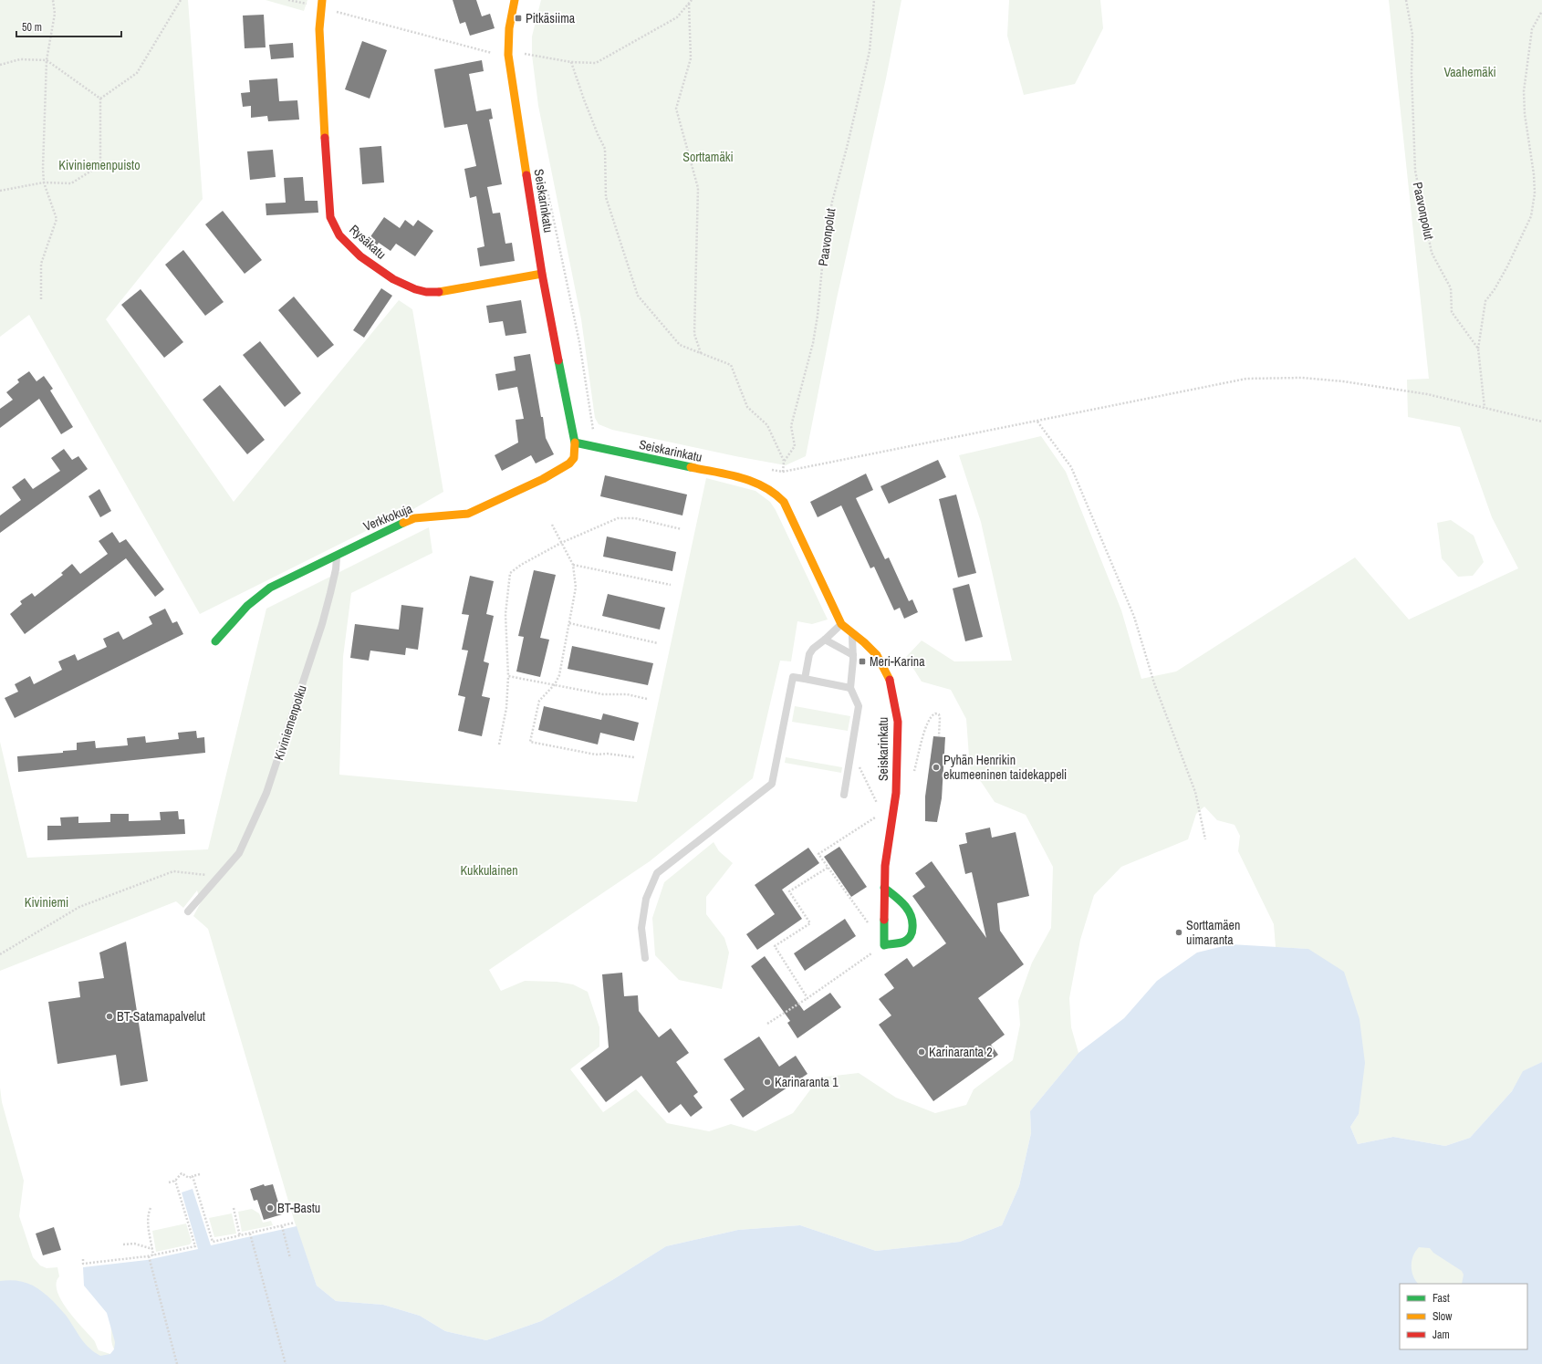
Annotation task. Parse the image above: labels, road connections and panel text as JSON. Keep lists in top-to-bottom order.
{
  "streets": {
    "street": ["Seiskarinkatu", "Rysäkatu", "Verkkokuja"],
    "lane": ["Kiviniemenpolku"],
    "path": ["Paavonpolut"]
  },
  "crossings": [
    ["Seiskarinkatu", "Rysäkatu"],
    ["Seiskarinkatu", "Verkkokuja"],
    ["Verkkokuja", "Kiviniemenpolku"]
  ],
  "parks": [
    "Vaahemäki",
    "Sorttamäki",
    "Kiviniemenpuisto",
    "Kukkulainen",
    "Kiviniemi"
  ],
  "places": {
    "transit": ["Pitkäsiima", "Meri-Karina"],
    "other": [
      "Pyhän Henrikin ekumeeninen taidekappeli",
      "Sorttamäen uimaranta",
      "BT-Satamapalvelut",
      "Karinaranta 2",
      "Karinaranta 1",
      "BT-Bastu"
    ]
  },
  "legend": ["Fast", "Slow", "Jam"],
  "scale_bar": "50 m"
}
